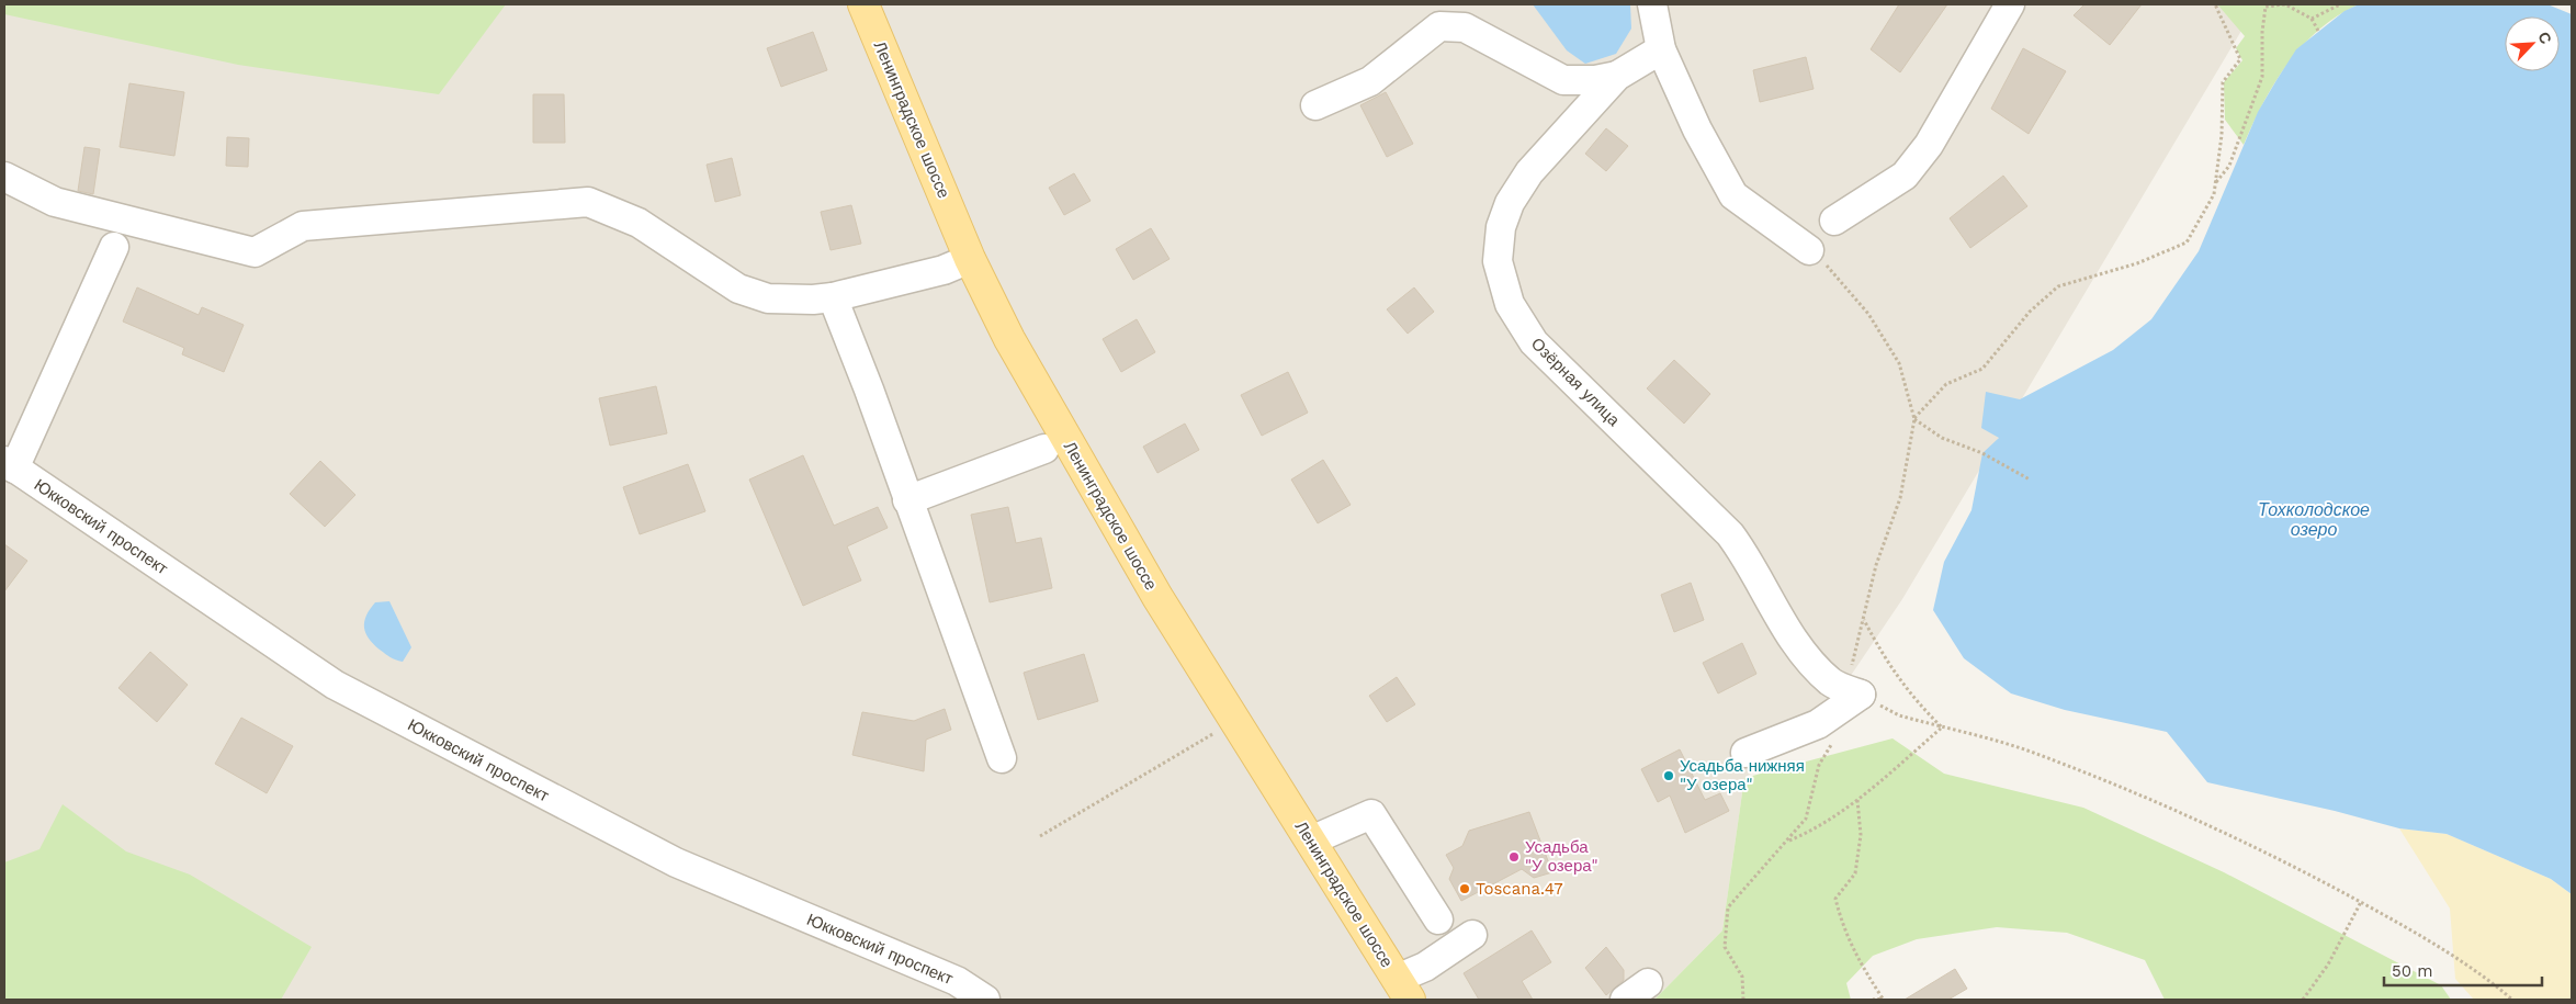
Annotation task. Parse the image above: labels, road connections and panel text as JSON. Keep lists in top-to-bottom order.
{
  "streets": {
    "main road": ["Ленинградское шоссе"],
    "street": ["Озёрная улица", "Юкковский проспект"]
  },
  "water": ["Тохколодское озеро"],
  "places": ["Усадьба нижняя \"У озера\"", "Усадьба \"У озера\"", "Toscana.47"],
  "scale_bar": "50 m",
  "north": "top right"
}
